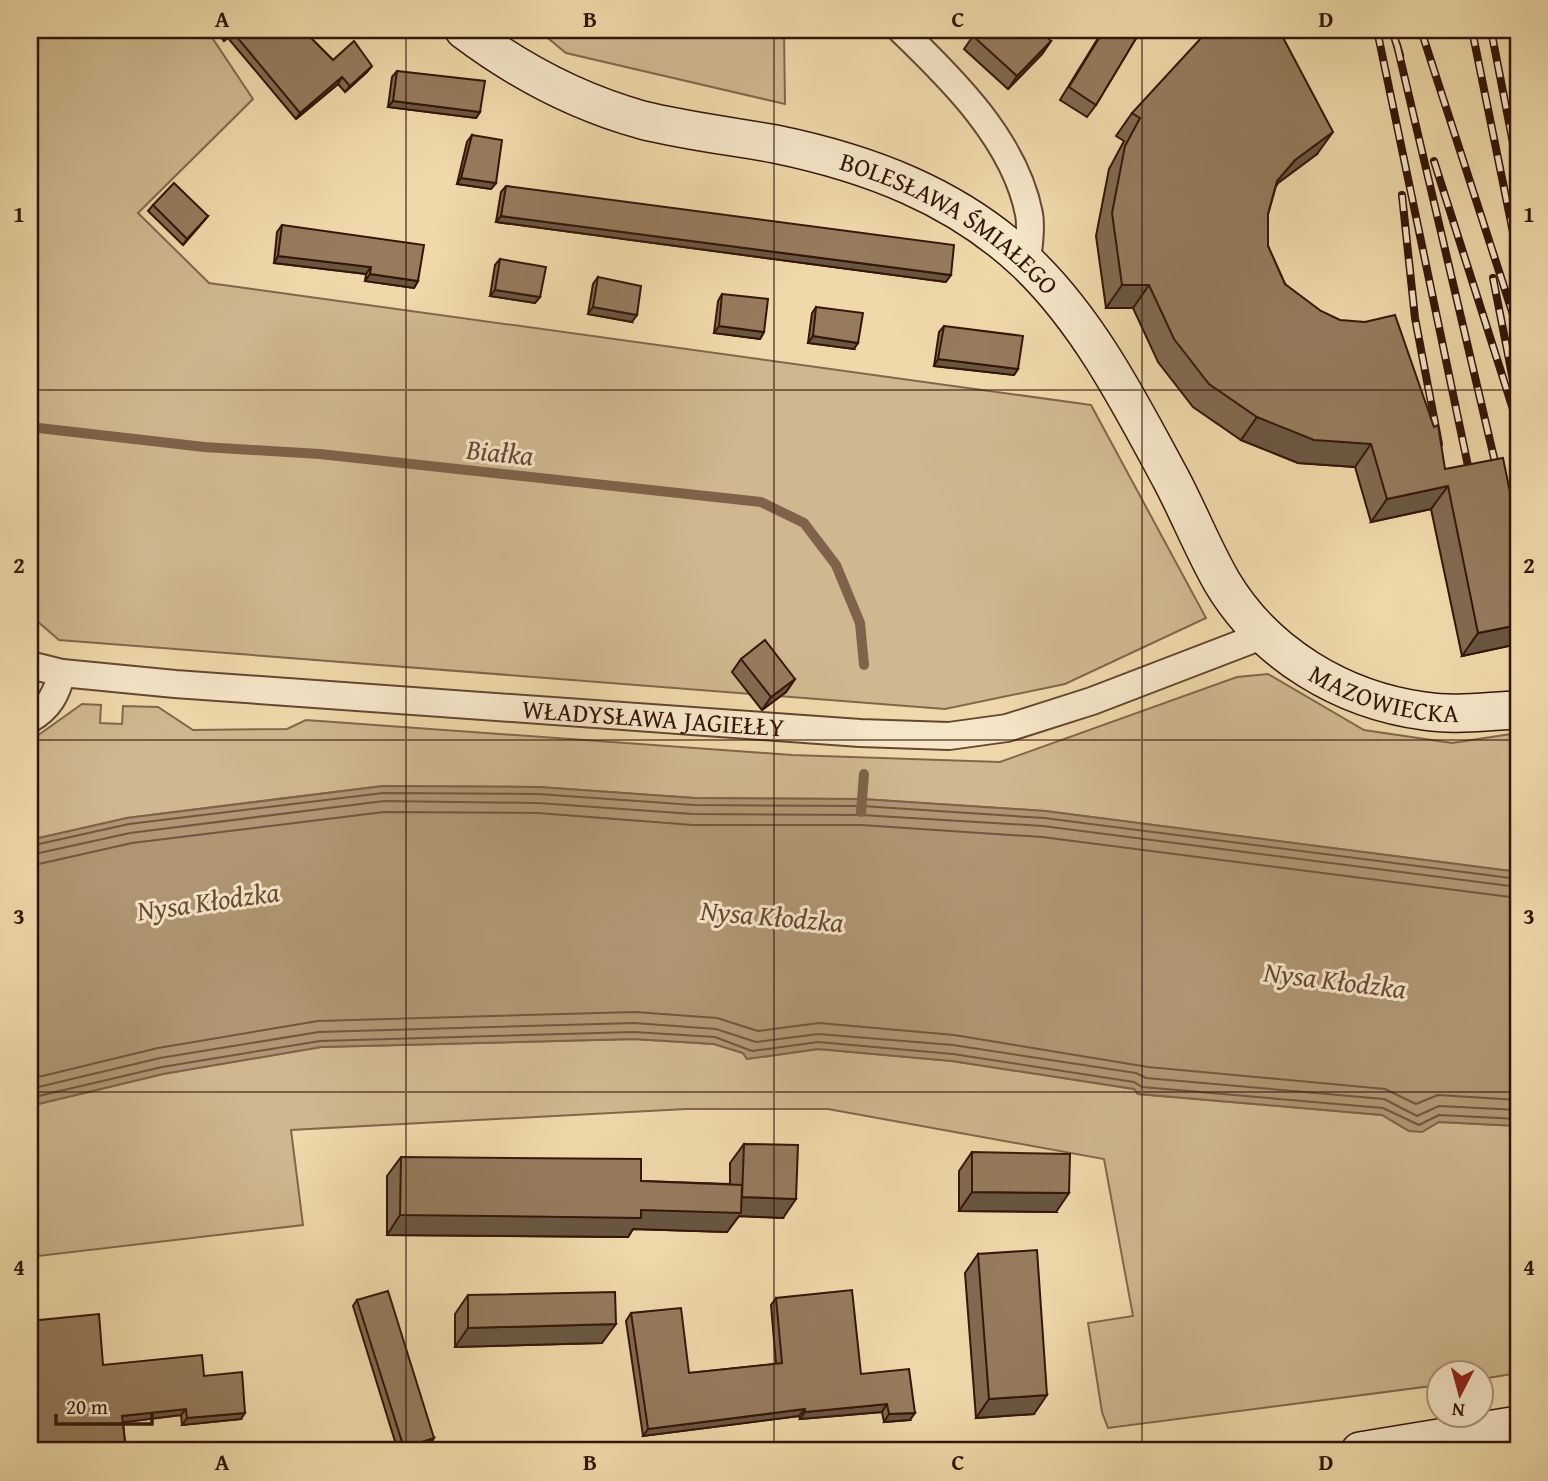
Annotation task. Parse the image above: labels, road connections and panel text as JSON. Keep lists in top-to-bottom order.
{
  "streets": {
    "street": ["BOLESŁAWA ŚMIAŁEGO", "MAZOWIECKA", "WŁADYSŁAWA JAGIEŁŁY"]
  },
  "crossings": [
    ["BOLESŁAWA ŚMIAŁEGO", "MAZOWIECKA"],
    ["BOLESŁAWA ŚMIAŁEGO", "WŁADYSŁAWA JAGIEŁŁY"],
    ["MAZOWIECKA", "WŁADYSŁAWA JAGIEŁŁY"]
  ],
  "water": ["Białka", "Nysa Kłodzka"],
  "scale_bar": "20 m",
  "north": "bottom",
  "grid": {
    "columns": [
      "A",
      "B",
      "C",
      "D"
    ],
    "rows": [
      "1",
      "2",
      "3",
      "4"
    ]
  }
}
